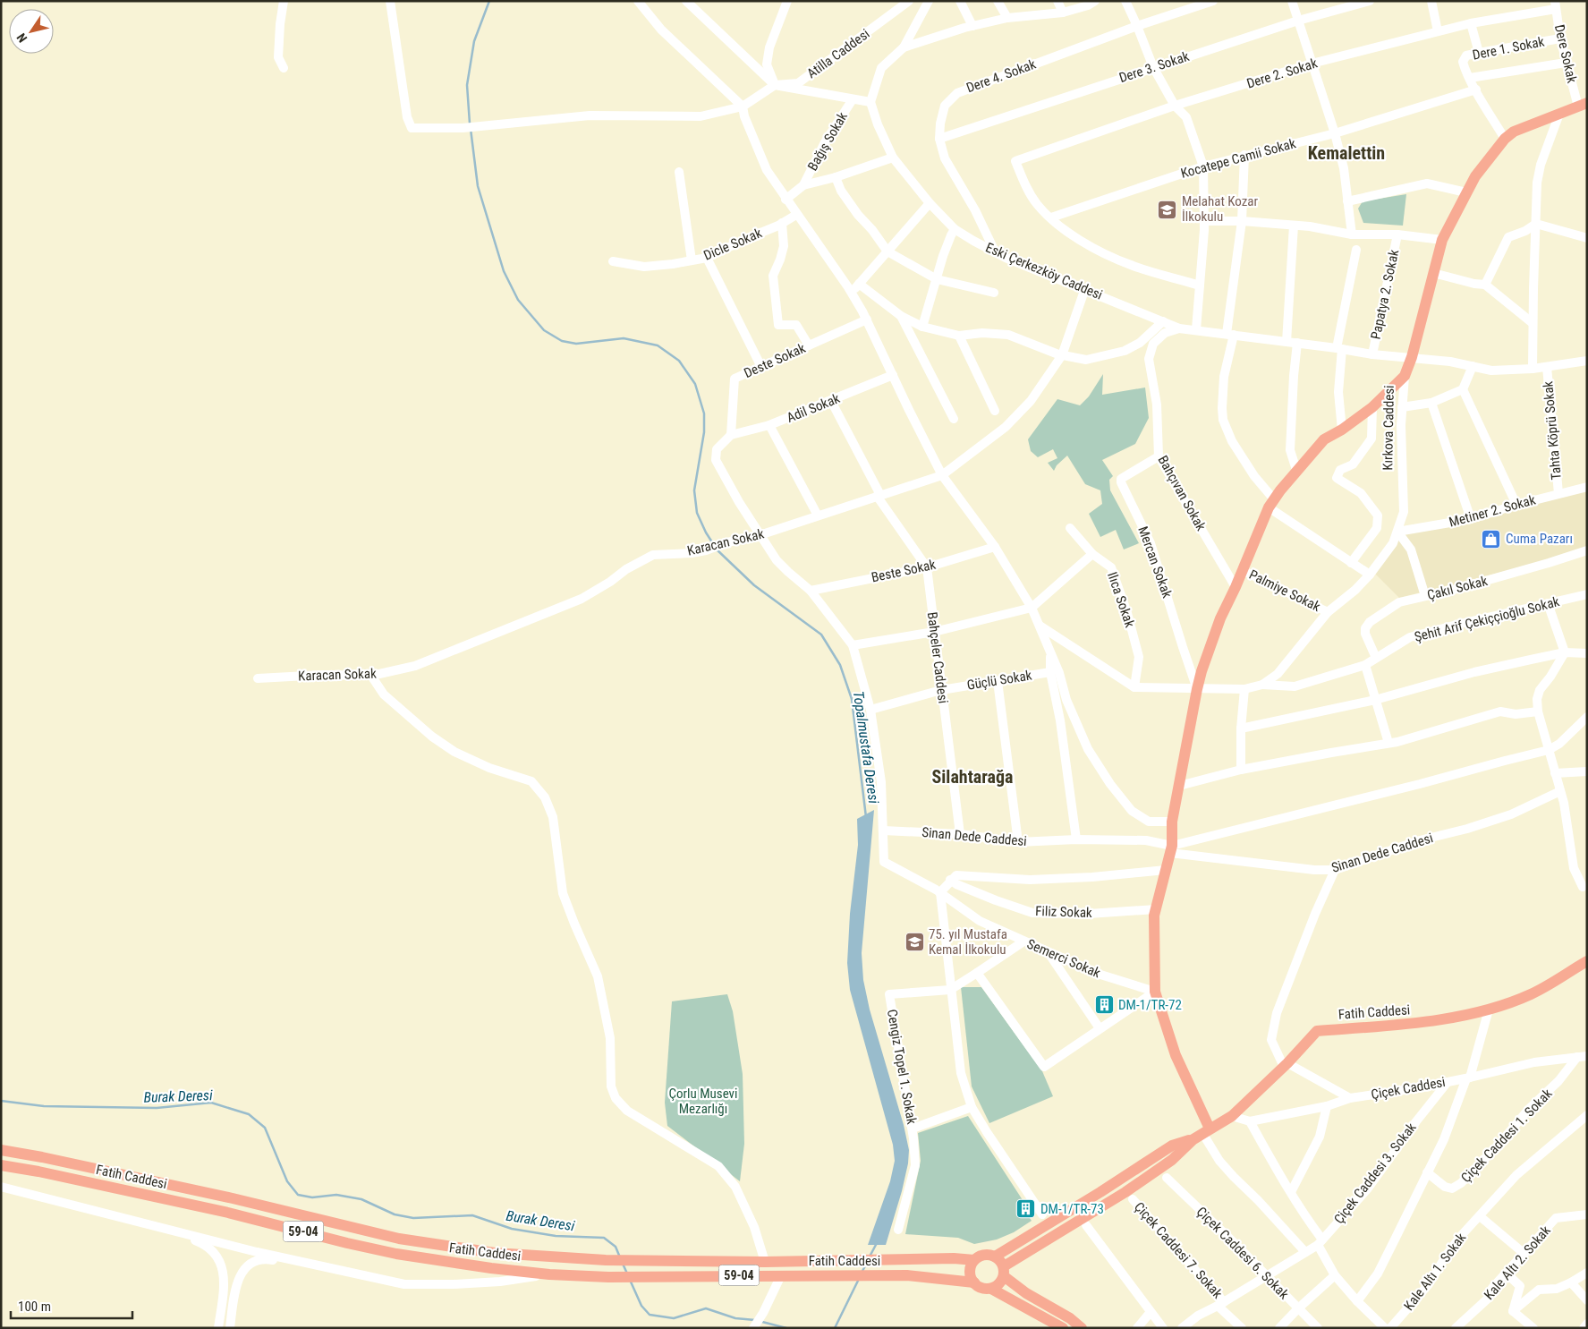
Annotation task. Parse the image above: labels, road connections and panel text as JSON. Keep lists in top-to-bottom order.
{
  "streets": {
    "main road": ["Kırkova Caddesi", "Fatih Caddesi", "59-04"],
    "street": [
      "Dere 1. Sokak",
      "Atilla Caddesi",
      "Dere Sokak",
      "Dere 3. Sokak",
      "Dere 2. Sokak",
      "Dere 4. Sokak",
      "Bağış Sokak",
      "Kocatepe Camii Sokak",
      "Dicle Sokak",
      "Eski Çerkezköy Caddesi",
      "Papatya 2. Sokak",
      "Deste Sokak",
      "Adil Sokak",
      "Tahta Köprü Sokak",
      "Bahçıvan Sokak",
      "Metiner 2. Sokak",
      "Karacan Sokak",
      "Mercan Sokak",
      "Beste Sokak",
      "Çakıl Sokak",
      "Palmiye Sokak",
      "Ilıca Sokak",
      "Şehit Arif Çekiççioğlu Sokak",
      "Bahçeler Caddesi",
      "Güçlü Sokak",
      "Sinan Dede Caddesi",
      "Filiz Sokak",
      "Semerci Sokak",
      "Cengiz Topel 1. Sokak",
      "Çiçek Caddesi",
      "Çiçek Caddesi 1. Sokak",
      "Çiçek Caddesi 3. Sokak",
      "Çiçek Caddesi 7. Sokak",
      "Çiçek Caddesi 6. Sokak",
      "Kale Altı 2. Sokak",
      "Kale Altı 1. Sokak"
    ]
  },
  "crossings": [
    ["Dere 1. Sokak", "Dere Sokak"],
    ["Dere 1. Sokak", "Kocatepe Camii Sokak"],
    ["Dere Sokak", "Dere 2. Sokak"],
    ["Dere Sokak", "Kırkova Caddesi"],
    ["Dere 3. Sokak", "Dere 4. Sokak"],
    ["Dere 2. Sokak", "Kocatepe Camii Sokak"],
    ["Dere 4. Sokak", "Eski Çerkezköy Caddesi"],
    ["Eski Çerkezköy Caddesi", "Papatya 2. Sokak"],
    ["Eski Çerkezköy Caddesi", "Kırkova Caddesi"],
    ["Eski Çerkezköy Caddesi", "Bahçıvan Sokak"],
    ["Eski Çerkezköy Caddesi", "Karacan Sokak"],
    ["Deste Sokak", "Adil Sokak"],
    ["Adil Sokak", "Bahçeler Caddesi"],
    ["Kırkova Caddesi", "Metiner 2. Sokak"],
    ["Kırkova Caddesi", "Mercan Sokak"],
    ["Kırkova Caddesi", "Palmiye Sokak"],
    ["Kırkova Caddesi", "Ilıca Sokak"],
    ["Kırkova Caddesi", "Şehit Arif Çekiççioğlu Sokak"],
    ["Tahta Köprü Sokak", "Metiner 2. Sokak"],
    ["Bahçıvan Sokak", "Mercan Sokak"],
    ["Karacan Sokak", "Bahçeler Caddesi"],
    ["Beste Sokak", "Bahçeler Caddesi"],
    ["Çakıl Sokak", "Şehit Arif Çekiççioğlu Sokak"],
    ["Bahçeler Caddesi", "Güçlü Sokak"],
    ["Bahçeler Caddesi", "Sinan Dede Caddesi"],
    ["Sinan Dede Caddesi", "Semerci Sokak"],
    ["Semerci Sokak", "Cengiz Topel 1. Sokak"],
    ["Fatih Caddesi", "Çiçek Caddesi"],
    ["Çiçek Caddesi", "Çiçek Caddesi 1. Sokak"],
    ["Çiçek Caddesi", "Çiçek Caddesi 3. Sokak"],
    ["Çiçek Caddesi 3. Sokak", "Çiçek Caddesi 7. Sokak"],
    ["Çiçek Caddesi 3. Sokak", "Çiçek Caddesi 6. Sokak"]
  ],
  "districts": ["Kemalettin", "Silahtarağa"],
  "water": ["Topalmustafa Deresi", "Burak Deresi"],
  "parks": ["Çorlu Musevi Mezarlığı"],
  "places": {
    "school or university": ["Melahat Kozar İlkokulu", "75. yıl Mustafa Kemal İlkokulu"],
    "shop": ["Cuma Pazarı"],
    "building": ["DM-1/TR-72", "DM-1/TR-73"]
  },
  "scale_bar": "100 m",
  "north": "bottom left"
}
